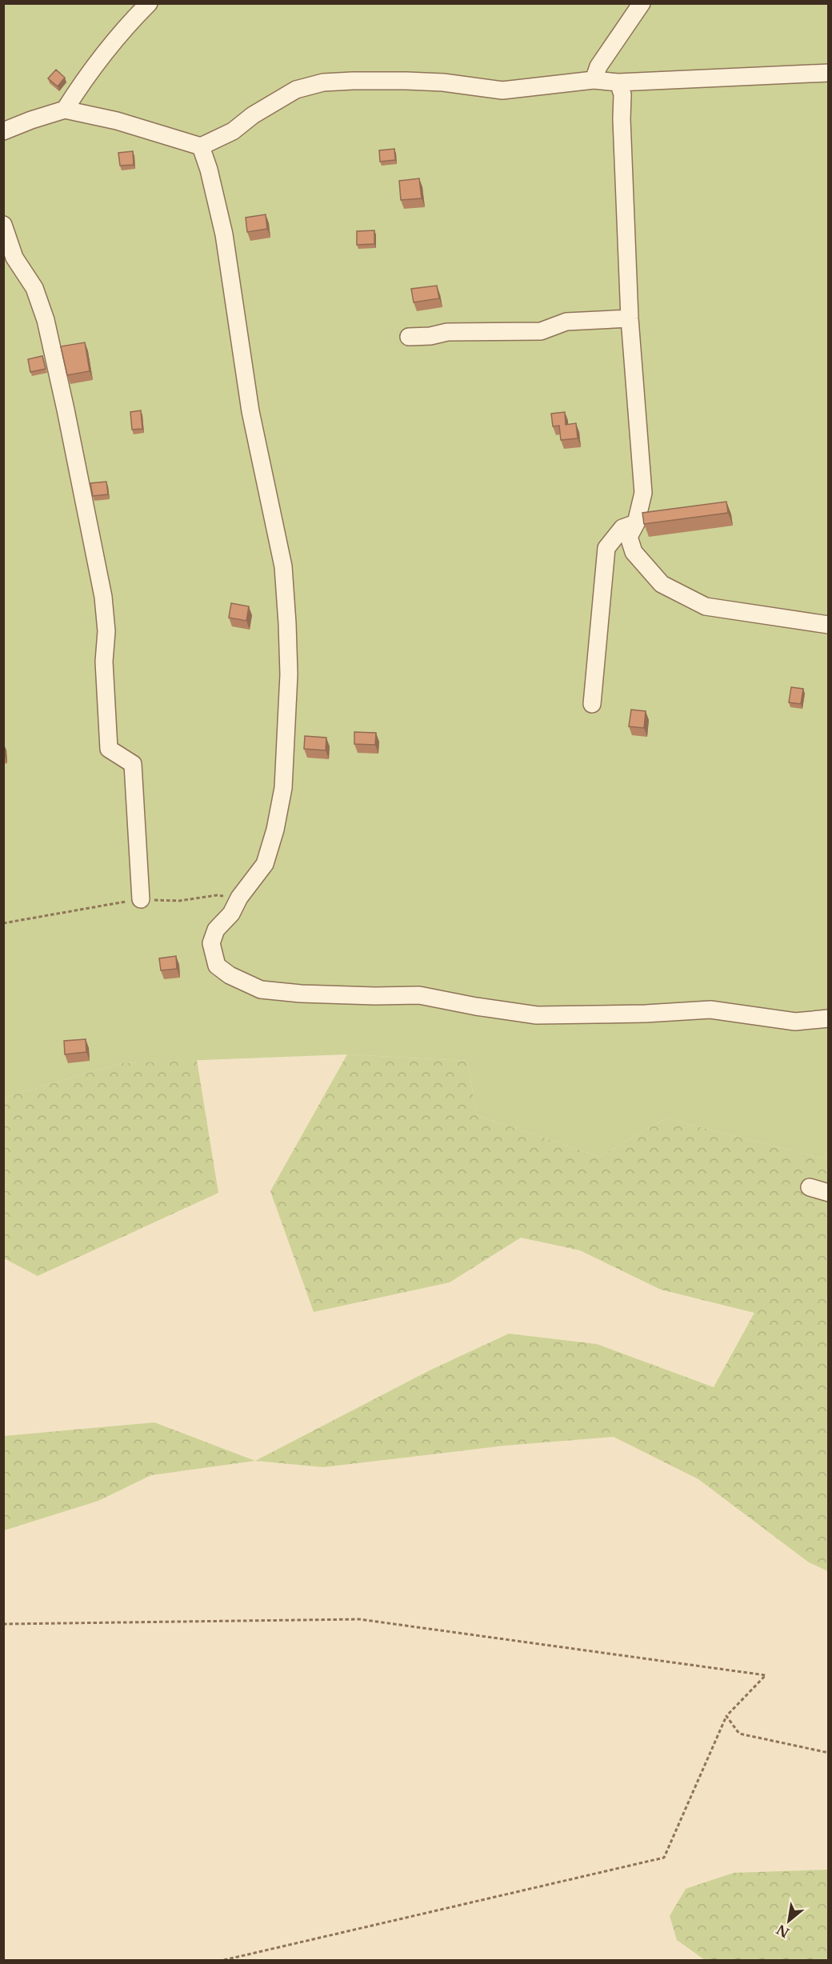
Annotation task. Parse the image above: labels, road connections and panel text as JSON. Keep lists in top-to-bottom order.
{
  "north": "bottom left"
}
